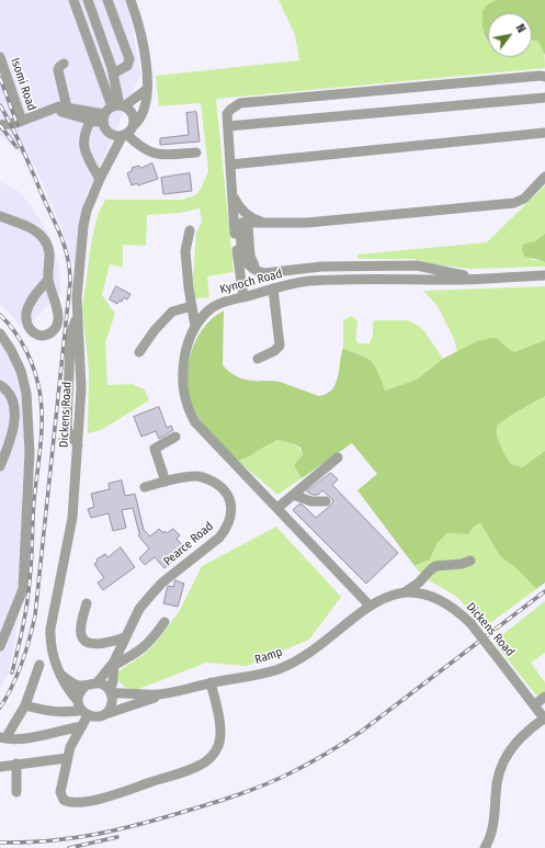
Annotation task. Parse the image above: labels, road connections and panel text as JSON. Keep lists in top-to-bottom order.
{
  "streets": {
    "street": [
      "Isomi Road",
      "Kynoch Road",
      "Dickens Road",
      "Pearce Road",
      "Ramp"
    ]
  },
  "crossings": [
    ["Kynoch Road", "Dickens Road"],
    ["Kynoch Road", "Ramp"],
    ["Dickens Road", "Pearce Road"],
    ["Dickens Road", "Ramp"],
    ["Pearce Road", "Ramp"]
  ],
  "north": "top right"
}
